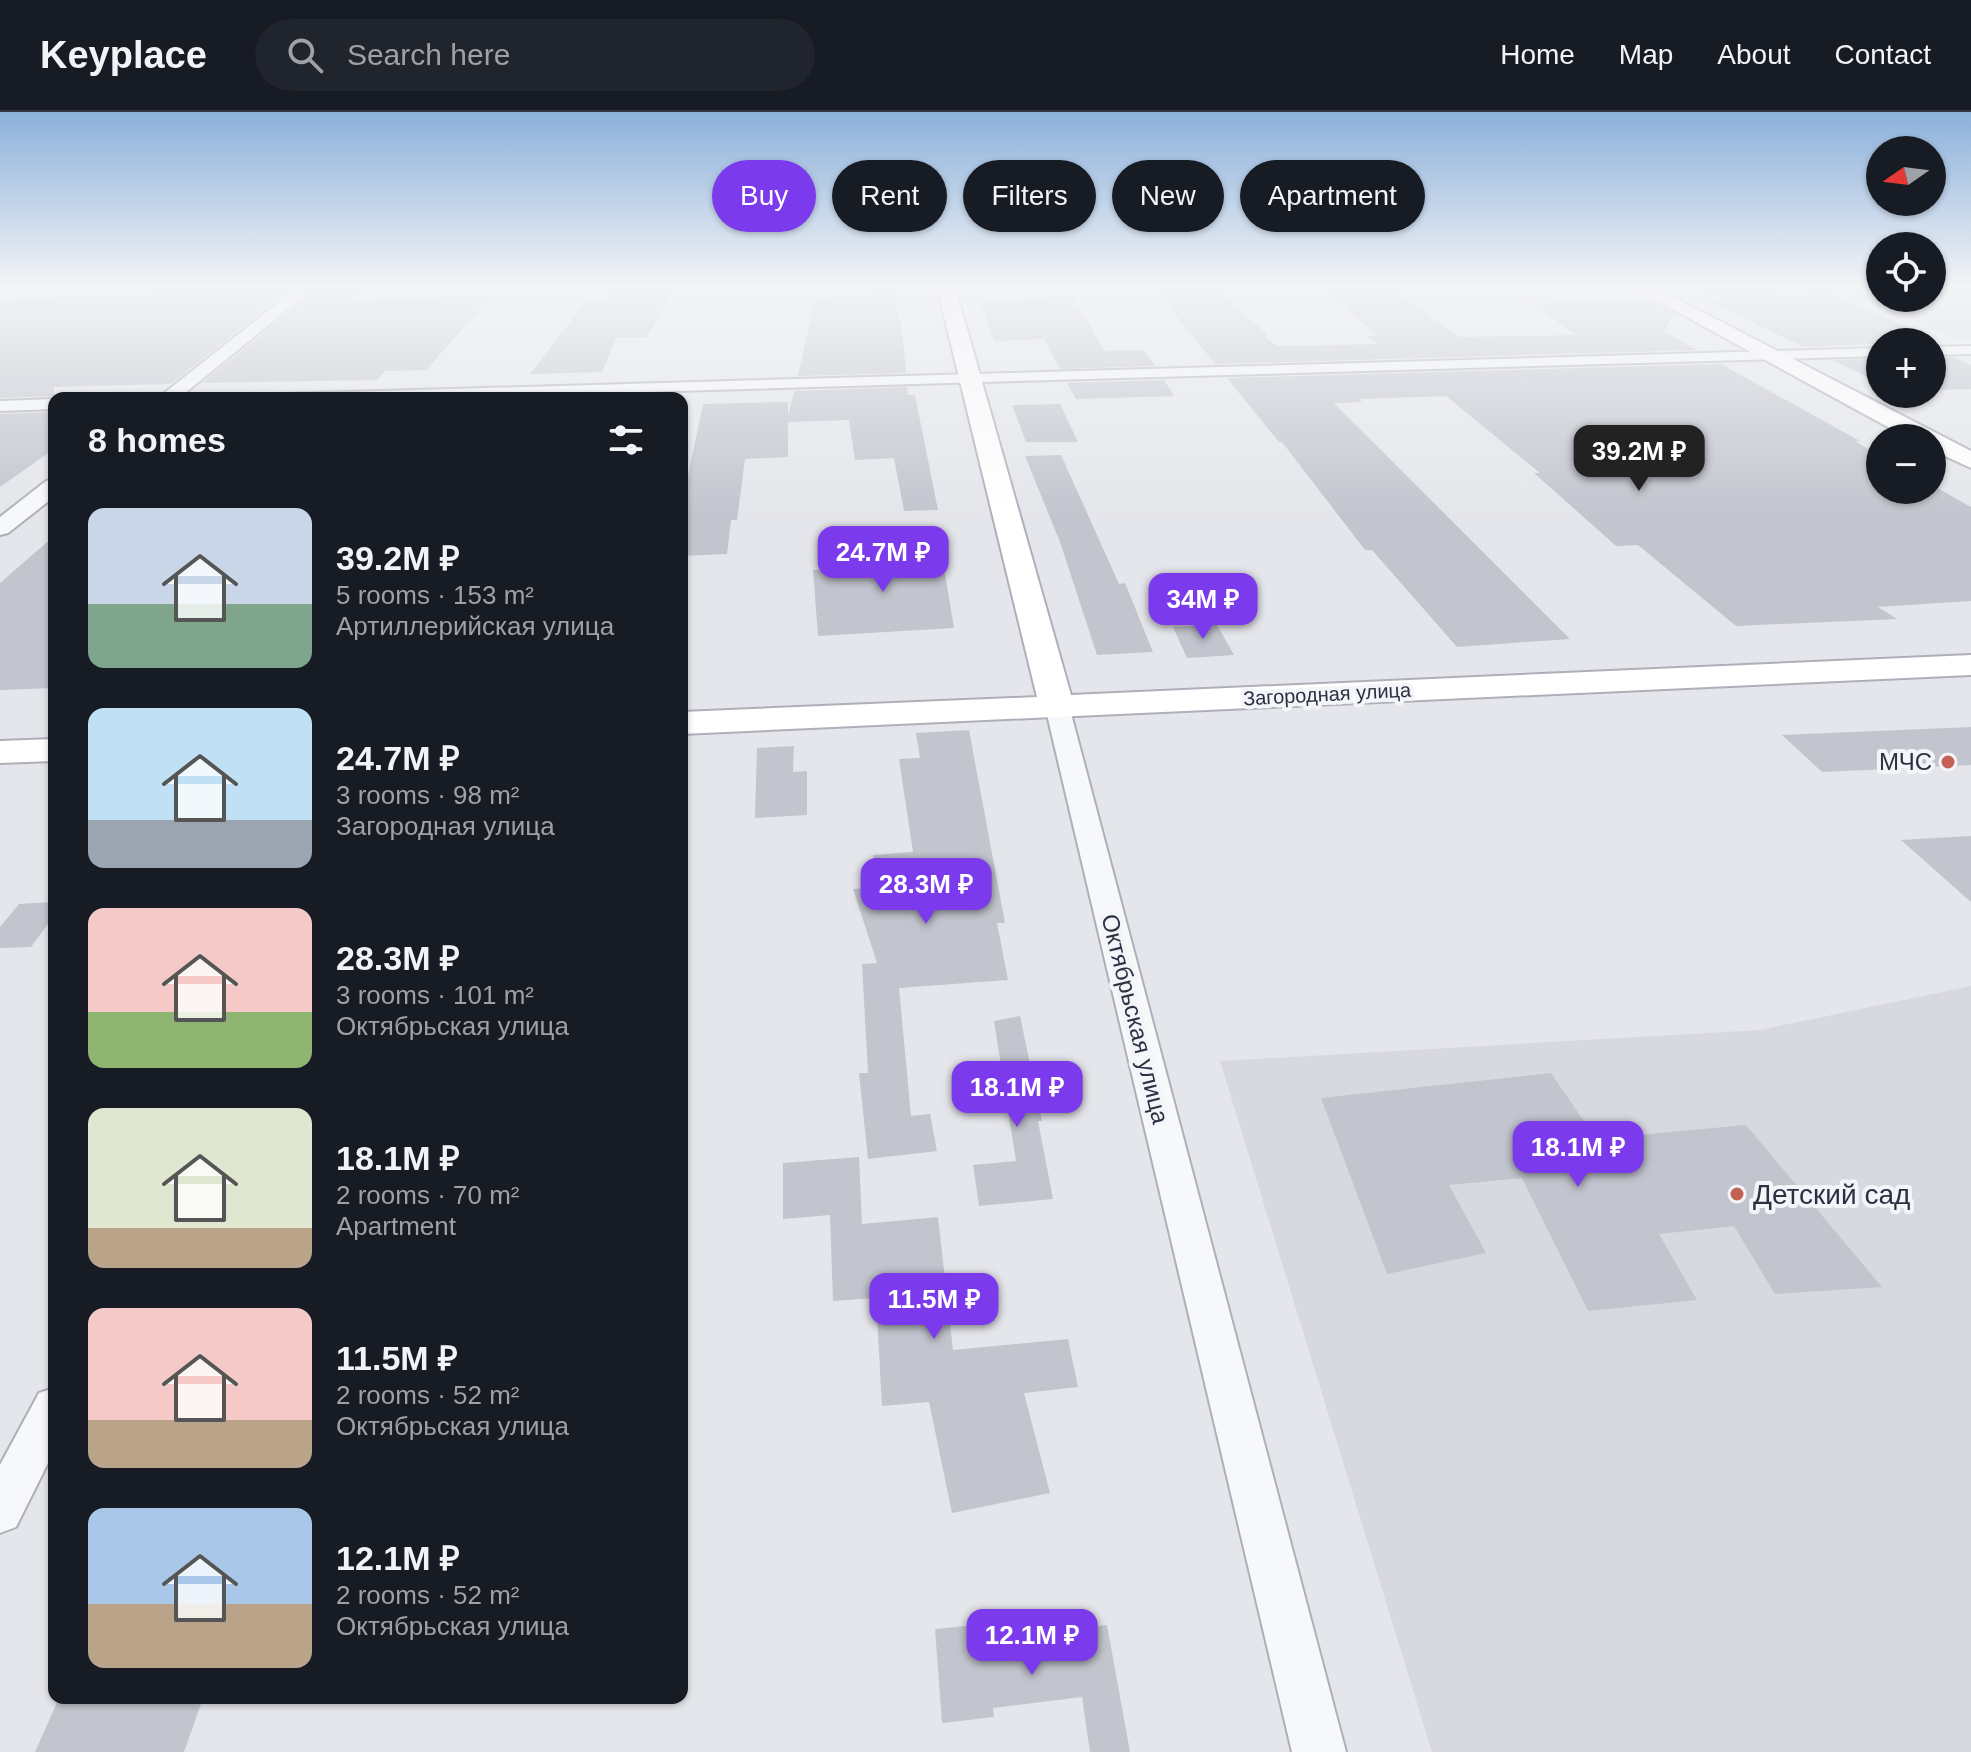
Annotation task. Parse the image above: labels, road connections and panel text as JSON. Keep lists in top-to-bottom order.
{
  "streets": {
    "main road": ["Загородная улица", "Октябрьская улица"]
  },
  "crossings": [
    ["Загородная улица", "Октябрьская улица"]
  ],
  "places": ["МЧС", "Детский сад"],
  "north": "left",
  "page": {
    "header": "Keyplace",
    "search": "Search here",
    "nav": [
      "Home",
      "Map",
      "About",
      "Contact"
    ],
    "map_buttons": ["+", "−"],
    "chip": [
      "Buy",
      "Rent",
      "Filters",
      "New",
      "Apartment"
    ],
    "heading": "8 homes",
    "price": [
      "39.2M ₽",
      "24.7M ₽",
      "34M ₽",
      "28.3M ₽",
      "18.1M ₽",
      "18.1M ₽",
      "11.5M ₽",
      "12.1M ₽"
    ],
    "list": [
      {
        "name": "39.2M ₽",
        "note": "5 rooms · 153 m² · Артиллерийская улица"
      },
      {
        "name": "24.7M ₽",
        "note": "3 rooms · 98 m² · Загородная улица"
      },
      {
        "name": "28.3M ₽",
        "note": "3 rooms · 101 m² · Октябрьская улица"
      },
      {
        "name": "18.1M ₽",
        "note": "2 rooms · 70 m² · Apartment"
      },
      {
        "name": "11.5M ₽",
        "note": "2 rooms · 52 m² · Октябрьская улица"
      },
      {
        "name": "12.1M ₽",
        "note": "2 rooms · 52 m² · Октябрьская улица"
      }
    ]
  }
}
